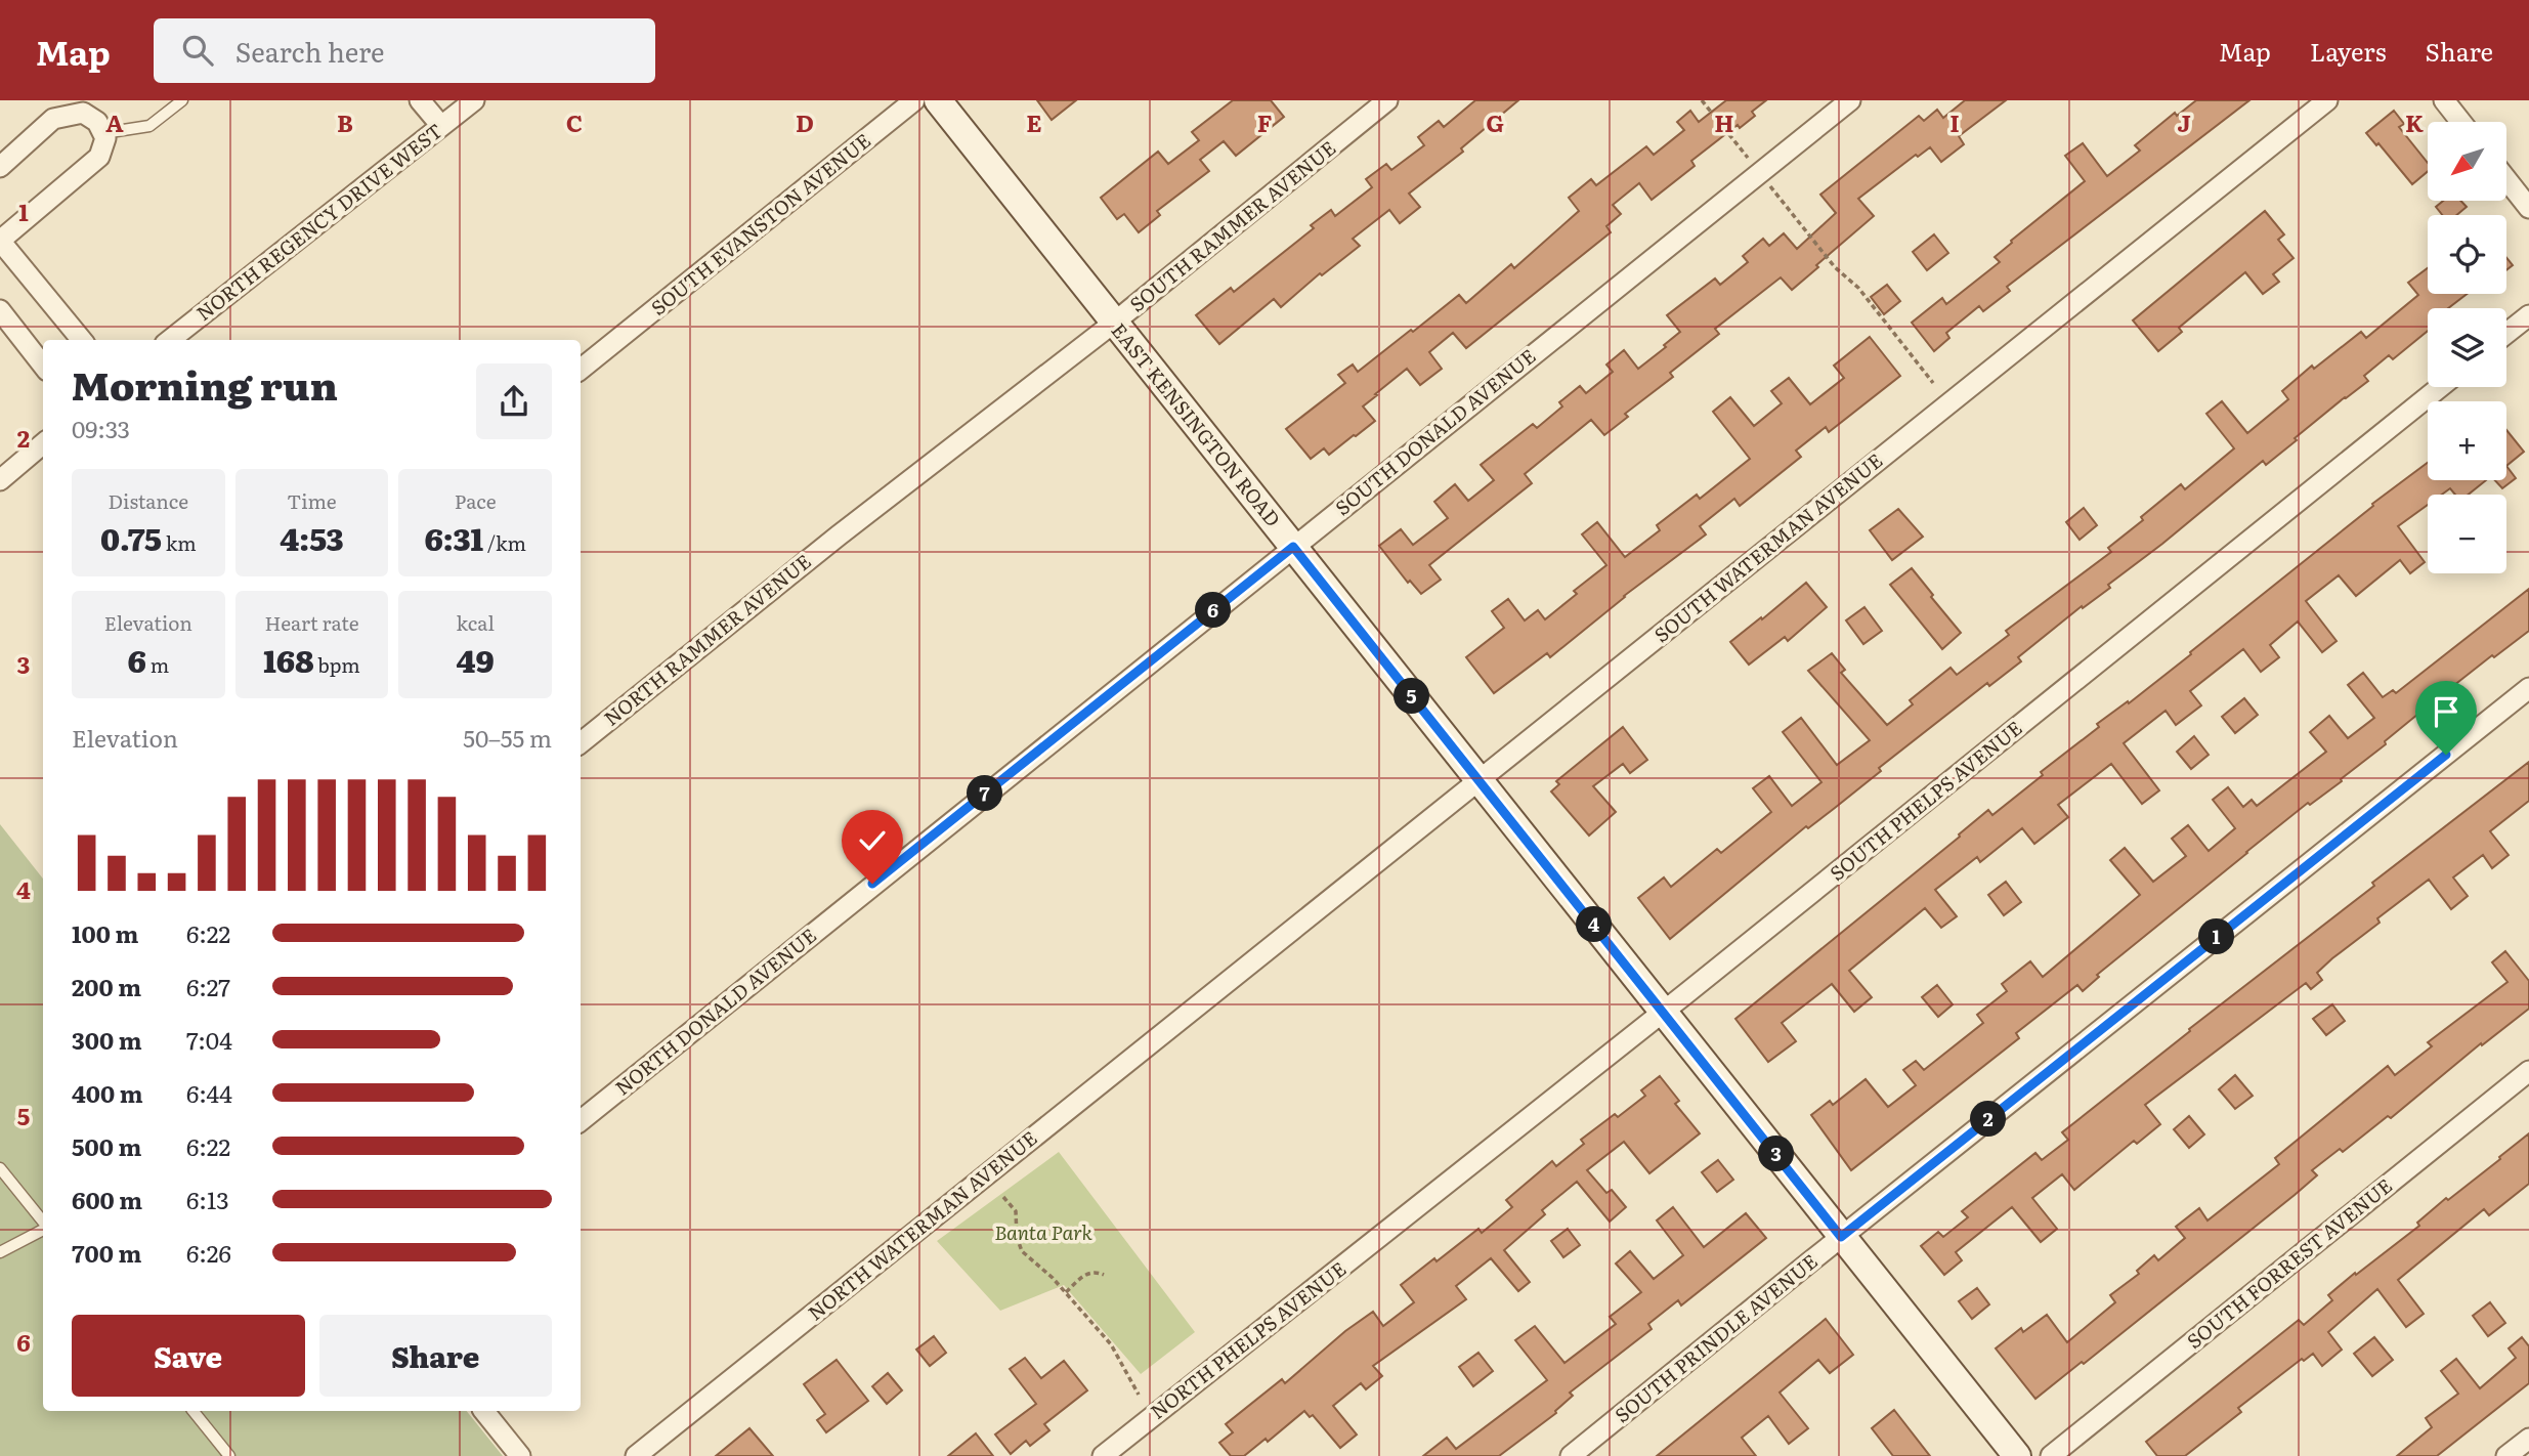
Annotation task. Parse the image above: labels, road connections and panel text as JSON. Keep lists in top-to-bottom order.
{
  "streets": {
    "main road": ["EAST KENSINGTON ROAD"],
    "street": [
      "NORTH REGENCY DRIVE WEST",
      "SOUTH EVANSTON AVENUE",
      "SOUTH RAMMER AVENUE",
      "SOUTH DONALD AVENUE",
      "SOUTH WATERMAN AVENUE",
      "NORTH RAMMER AVENUE",
      "SOUTH PHELPS AVENUE",
      "NORTH DONALD AVENUE",
      "NORTH WATERMAN AVENUE",
      "SOUTH FORREST AVENUE",
      "SOUTH PRINDLE AVENUE",
      "NORTH PHELPS AVENUE"
    ]
  },
  "crossings": [
    ["SOUTH RAMMER AVENUE", "EAST KENSINGTON ROAD"],
    ["SOUTH RAMMER AVENUE", "NORTH RAMMER AVENUE"],
    ["EAST KENSINGTON ROAD", "SOUTH DONALD AVENUE"],
    ["EAST KENSINGTON ROAD", "SOUTH WATERMAN AVENUE"],
    ["EAST KENSINGTON ROAD", "SOUTH PHELPS AVENUE"],
    ["EAST KENSINGTON ROAD", "SOUTH PRINDLE AVENUE"],
    ["SOUTH DONALD AVENUE", "NORTH DONALD AVENUE"],
    ["SOUTH WATERMAN AVENUE", "NORTH WATERMAN AVENUE"],
    ["SOUTH PHELPS AVENUE", "NORTH PHELPS AVENUE"]
  ],
  "parks": ["Banta Park"],
  "north": "bottom left",
  "page": {
    "header": "Map",
    "search": "Search here",
    "nav": ["Map", "Layers", "Share"],
    "map_buttons": ["+", "−"],
    "heading": ["Morning run", "09:33"],
    "stats": [
      ["Distance", "0.75 km"],
      ["Time", "4:53"],
      ["Pace", "6:31 /km"],
      ["Elevation", "6 m"],
      ["Heart rate", "168 bpm"],
      ["kcal", "49"]
    ],
    "pins": [
      "6",
      "5",
      "7",
      "4",
      "1",
      "2",
      "3"
    ],
    "chart": ["Elevation", "50–55 m"],
    "list": [
      {
        "name": "100 m",
        "note": "6:22"
      },
      {
        "name": "200 m",
        "note": "6:27"
      },
      {
        "name": "300 m",
        "note": "7:04"
      },
      {
        "name": "400 m",
        "note": "6:44"
      },
      {
        "name": "500 m",
        "note": "6:22"
      },
      {
        "name": "600 m",
        "note": "6:13"
      },
      {
        "name": "700 m",
        "note": "6:26"
      }
    ],
    "buttons": ["Save", "Share"]
  },
  "grid": {
    "columns": [
      "A",
      "B",
      "C",
      "D",
      "E",
      "F",
      "G",
      "H",
      "I",
      "J",
      "K"
    ],
    "rows": [
      "1",
      "2",
      "3",
      "4",
      "5",
      "6"
    ]
  }
}
